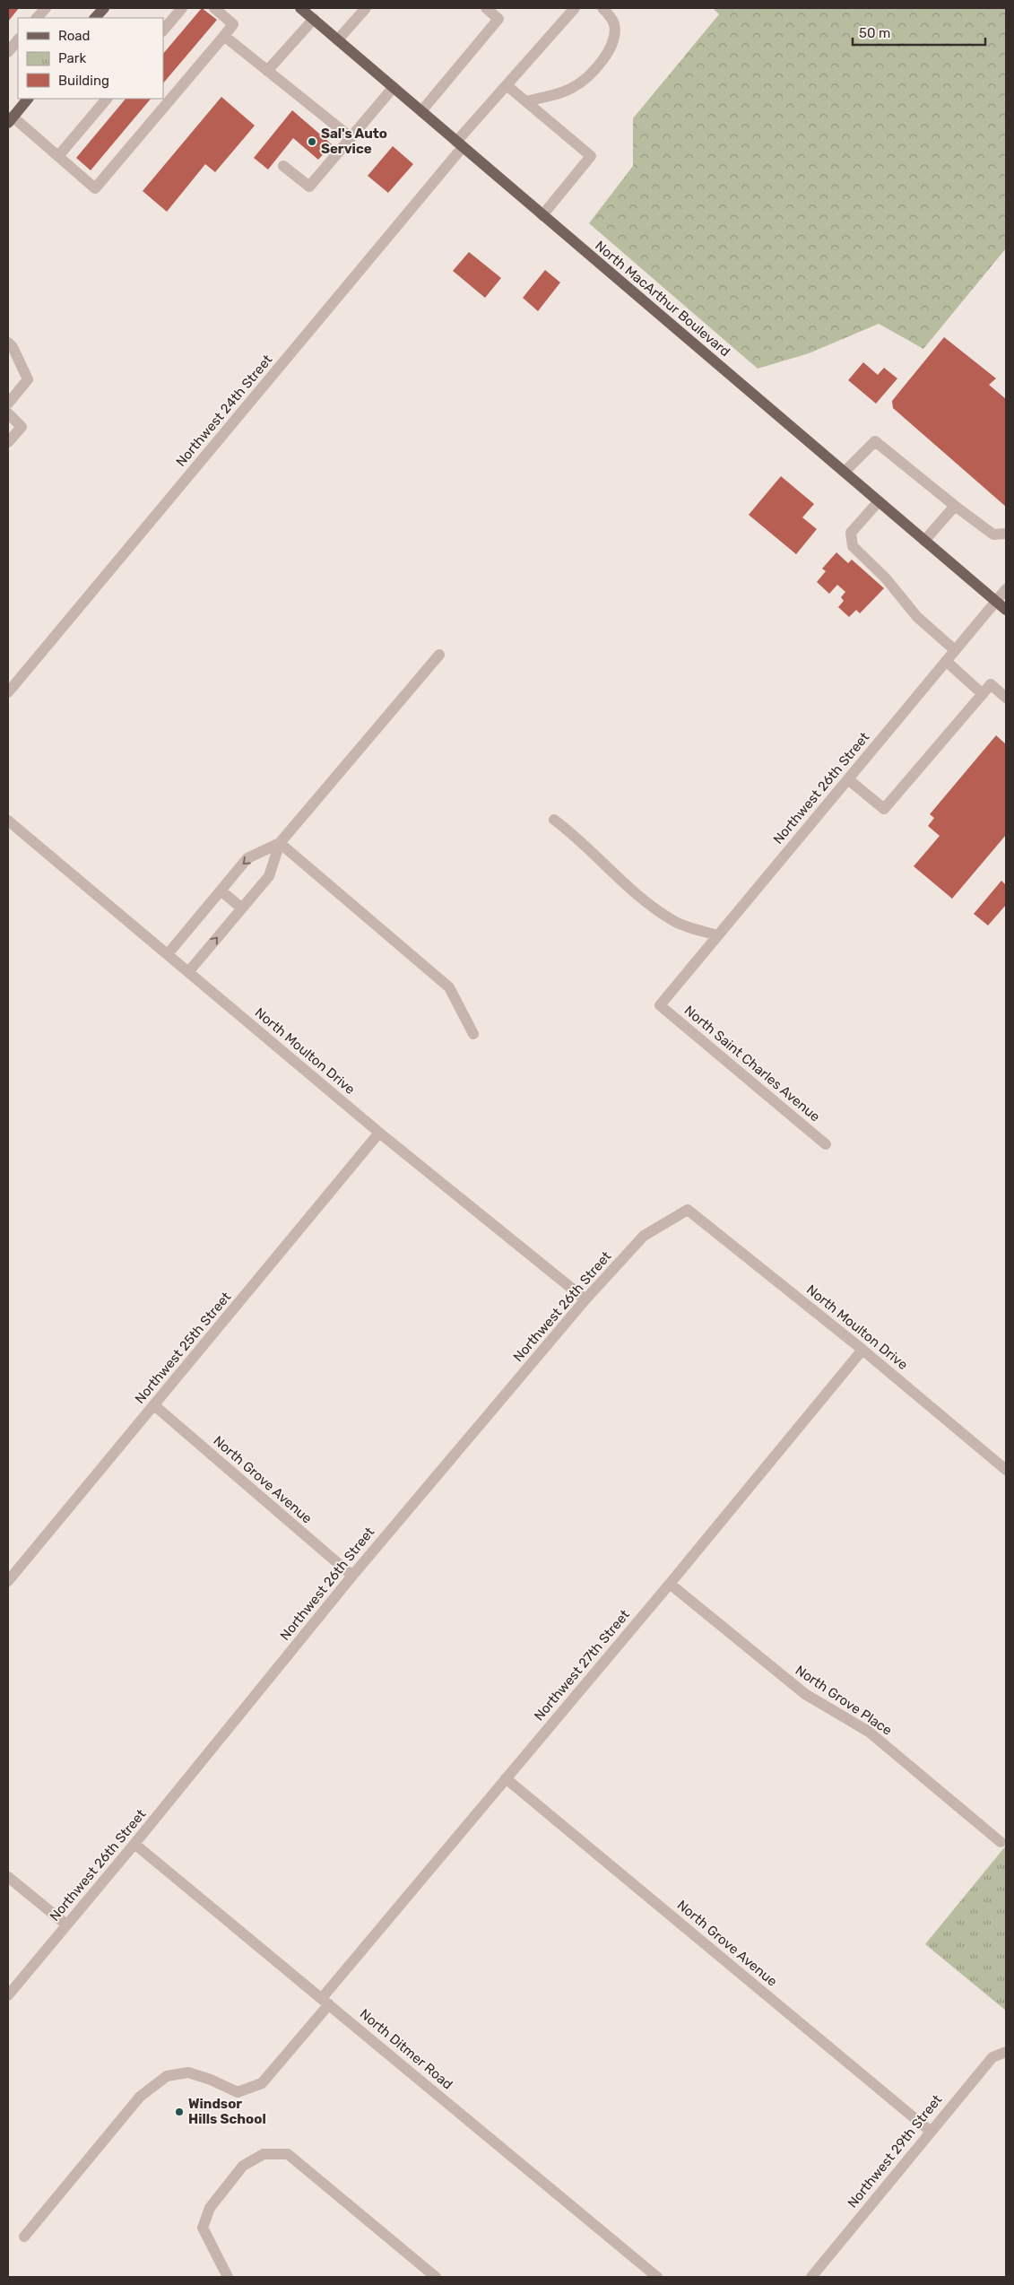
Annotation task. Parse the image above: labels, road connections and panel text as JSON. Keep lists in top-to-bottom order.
{
  "streets": {
    "main road": ["North MacArthur Boulevard"],
    "street": [
      "Northwest 24th Street",
      "Northwest 26th Street",
      "North Moulton Drive",
      "North Saint Charles Avenue",
      "Northwest 25th Street",
      "North Grove Avenue",
      "Northwest 27th Street",
      "North Grove Place",
      "North Ditmer Road",
      "Northwest 29th Street"
    ]
  },
  "crossings": [
    ["North MacArthur Boulevard", "Northwest 24th Street"],
    ["North MacArthur Boulevard", "Northwest 26th Street"],
    ["Northwest 26th Street", "North Moulton Drive"],
    ["Northwest 26th Street", "North Saint Charles Avenue"],
    ["Northwest 26th Street", "North Grove Avenue"],
    ["Northwest 26th Street", "North Ditmer Road"],
    ["North Moulton Drive", "Northwest 25th Street"],
    ["North Moulton Drive", "Northwest 27th Street"],
    ["Northwest 25th Street", "North Grove Avenue"],
    ["North Grove Avenue", "Northwest 27th Street"],
    ["North Grove Avenue", "Northwest 29th Street"],
    ["Northwest 27th Street", "North Grove Place"],
    ["Northwest 27th Street", "North Ditmer Road"]
  ],
  "places": ["Sal's Auto Service", "Windsor Hills School"],
  "legend": ["Road", "Park", "Building"],
  "scale_bar": "50 m"
}
